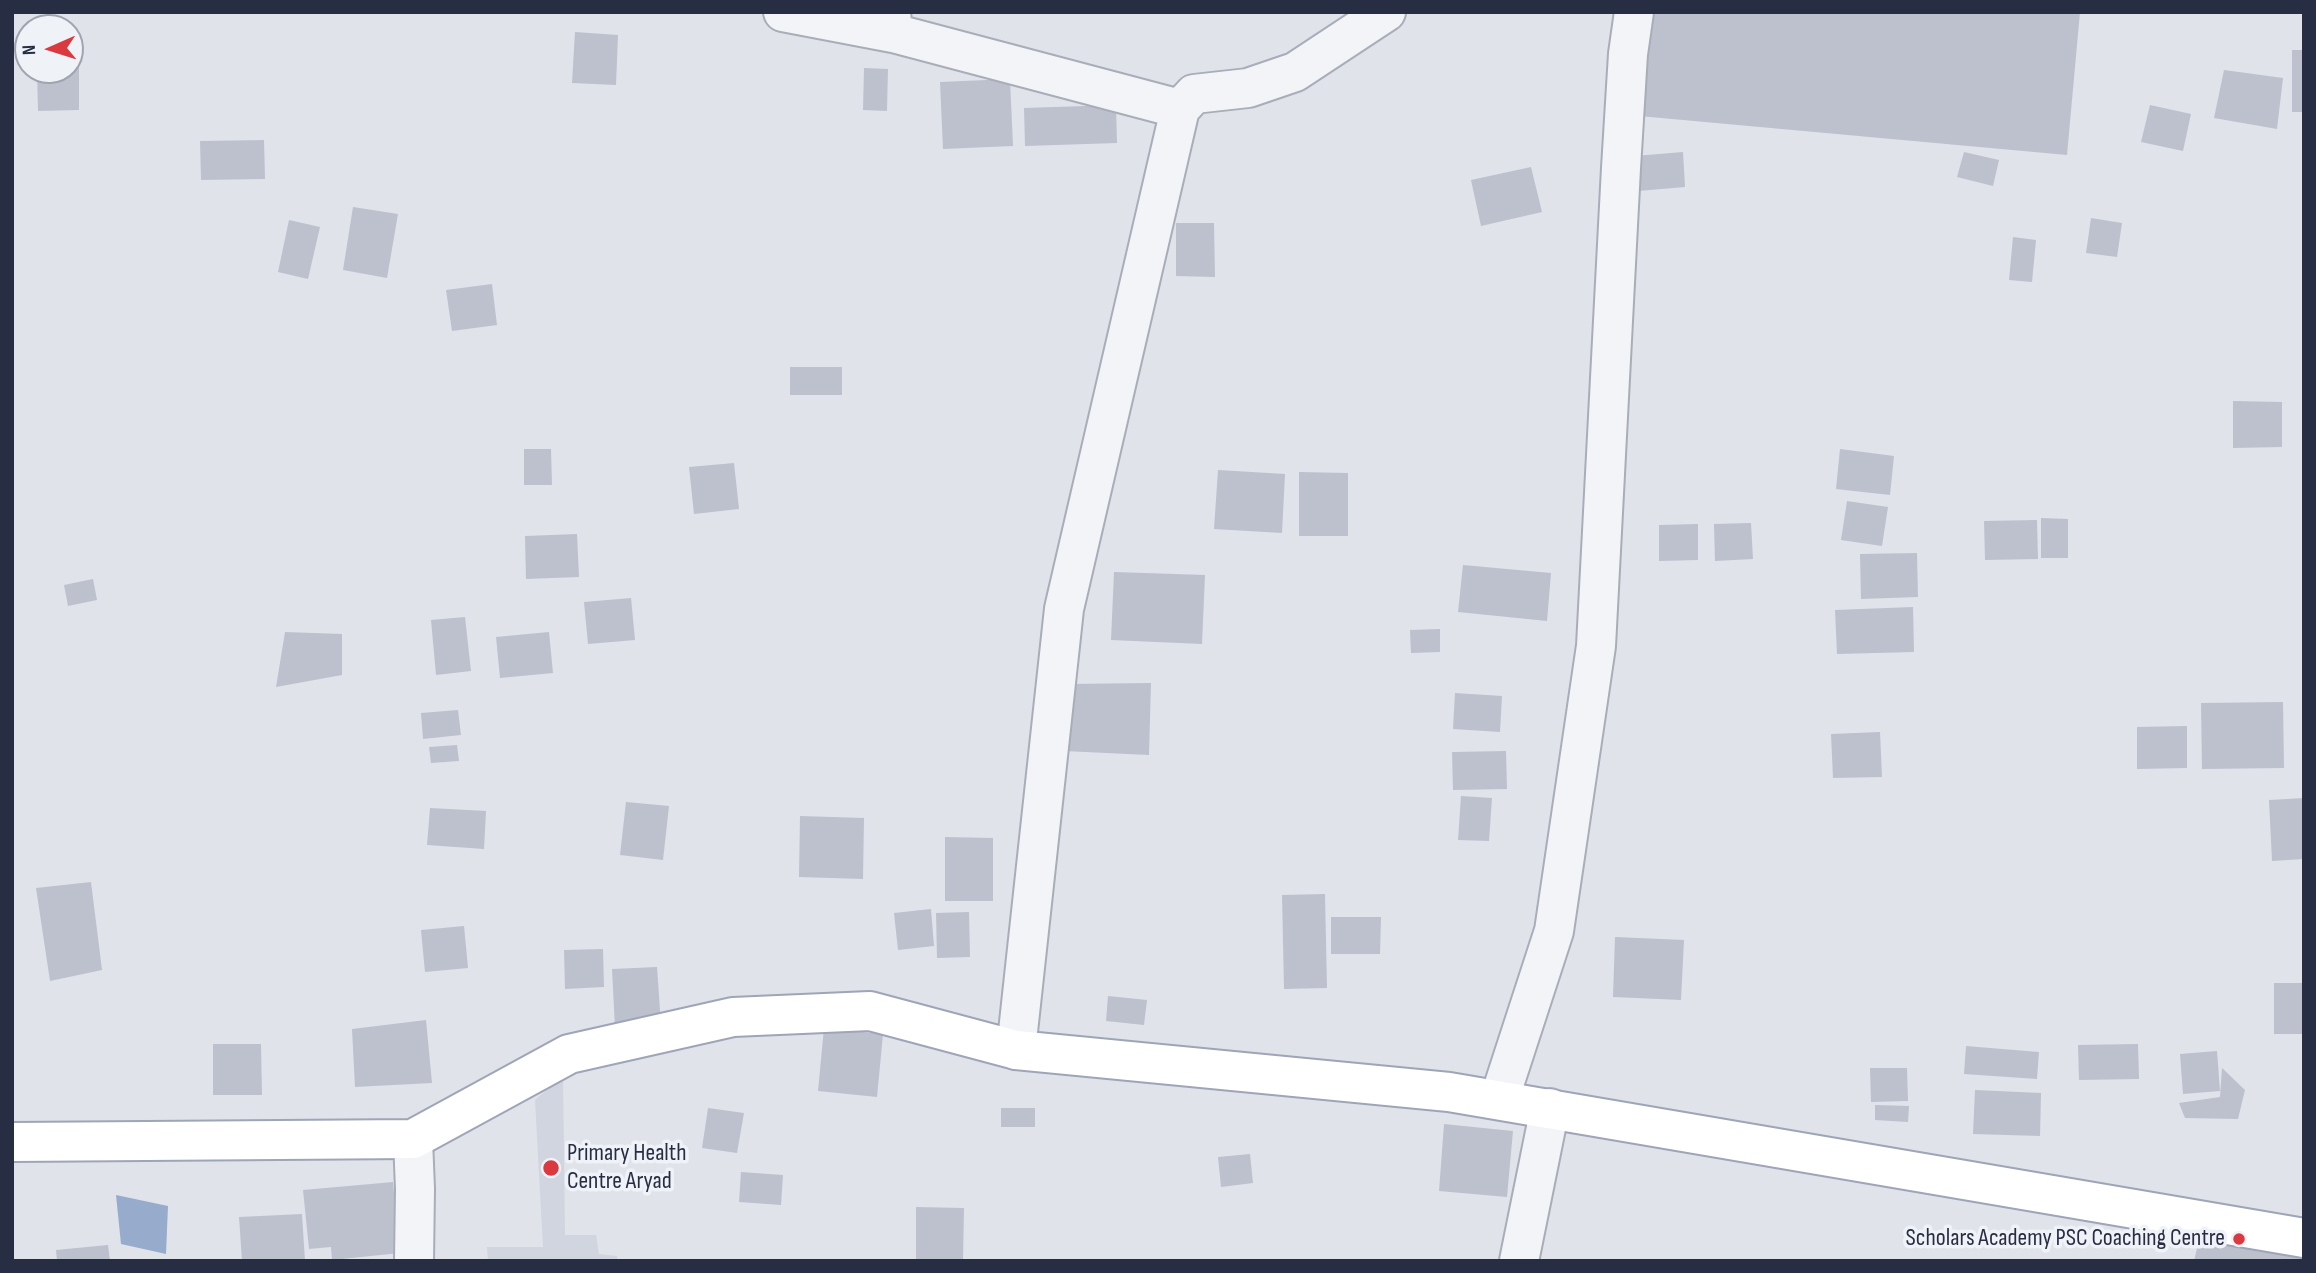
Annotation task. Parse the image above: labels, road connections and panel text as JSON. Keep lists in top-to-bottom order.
{
  "places": ["Primary Health Centre Aryad", "Scholars Academy PSC Coaching Centre"],
  "north": "left"
}
